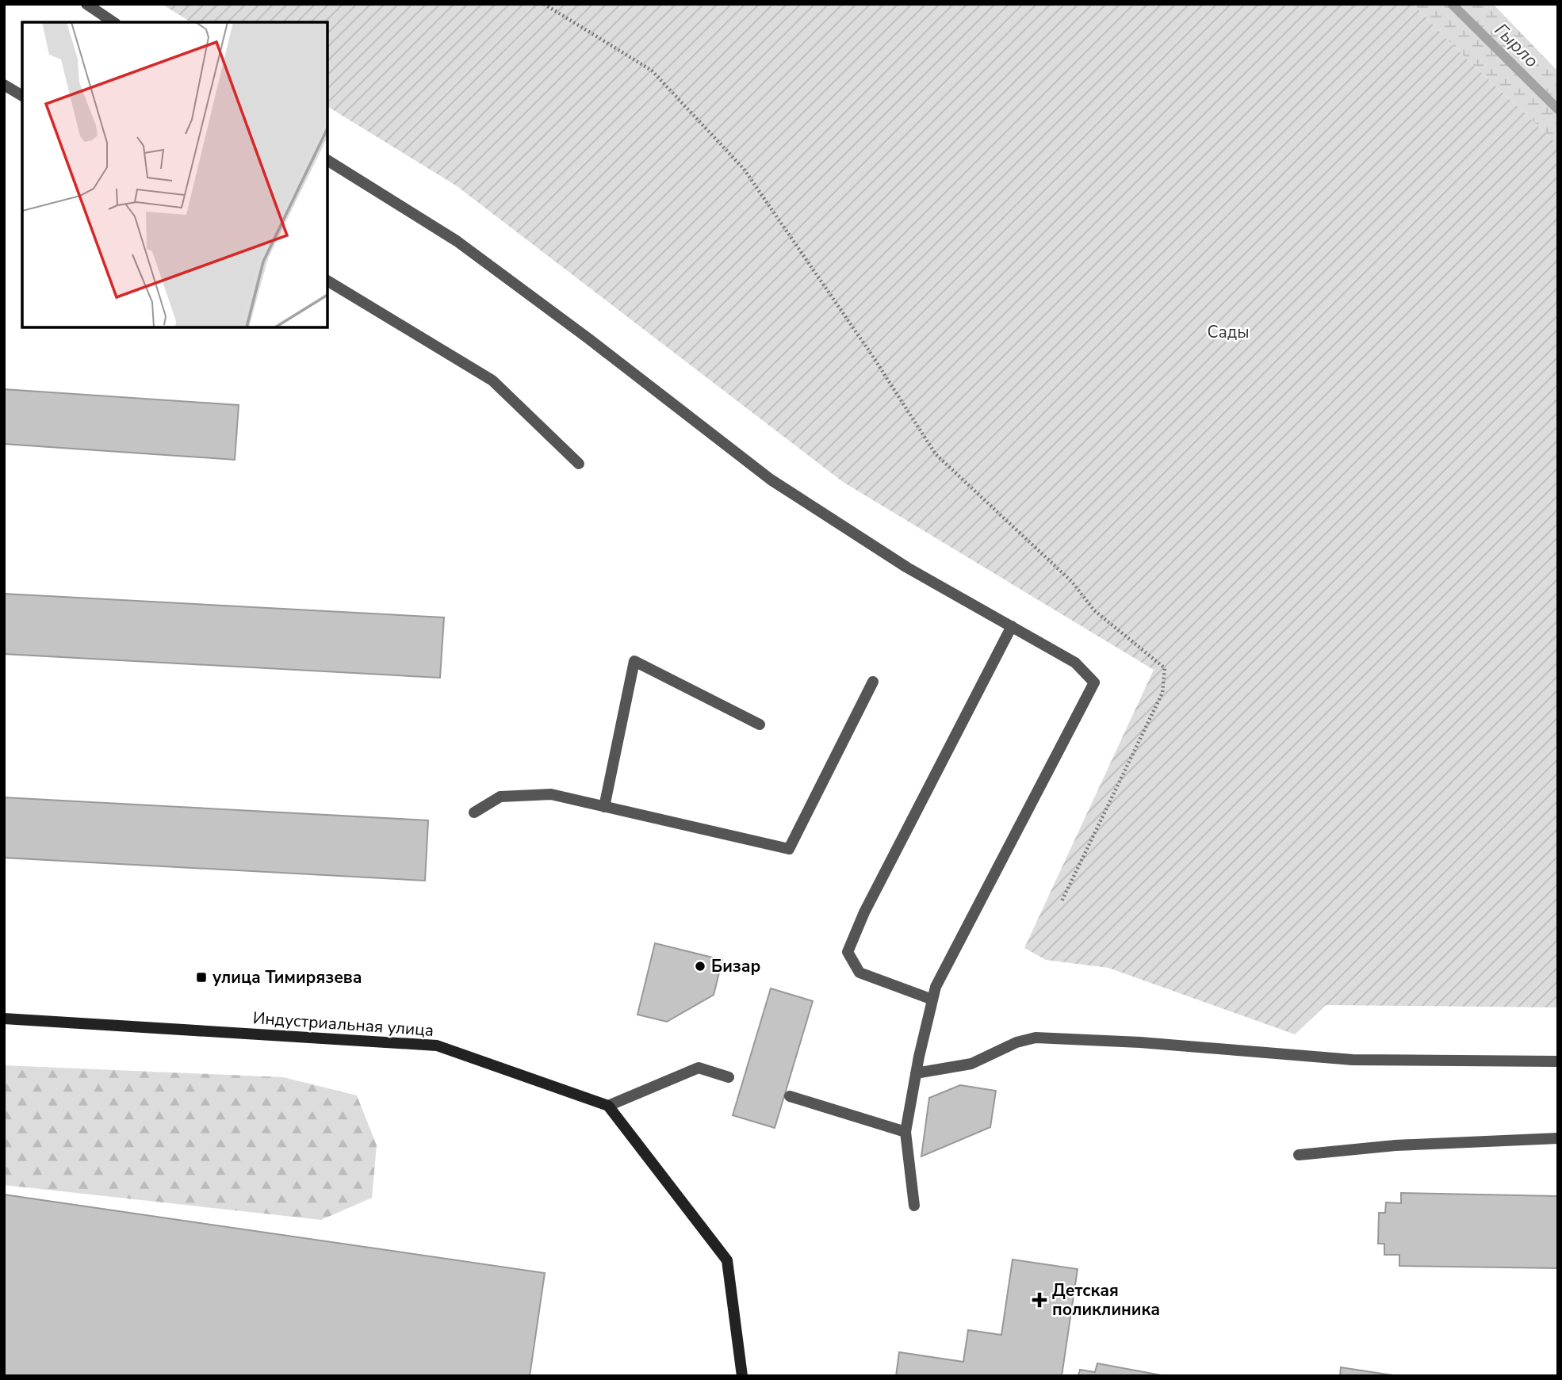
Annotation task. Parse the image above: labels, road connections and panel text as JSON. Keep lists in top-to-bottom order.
{
  "streets": {
    "street": ["Индустриальная улица"]
  },
  "water": ["Гырло"],
  "parks": ["Сады"],
  "places": {
    "other": ["Бизар"],
    "transit": ["улица Тимирязева"],
    "health": ["Детская поликлиника"]
  }
}
